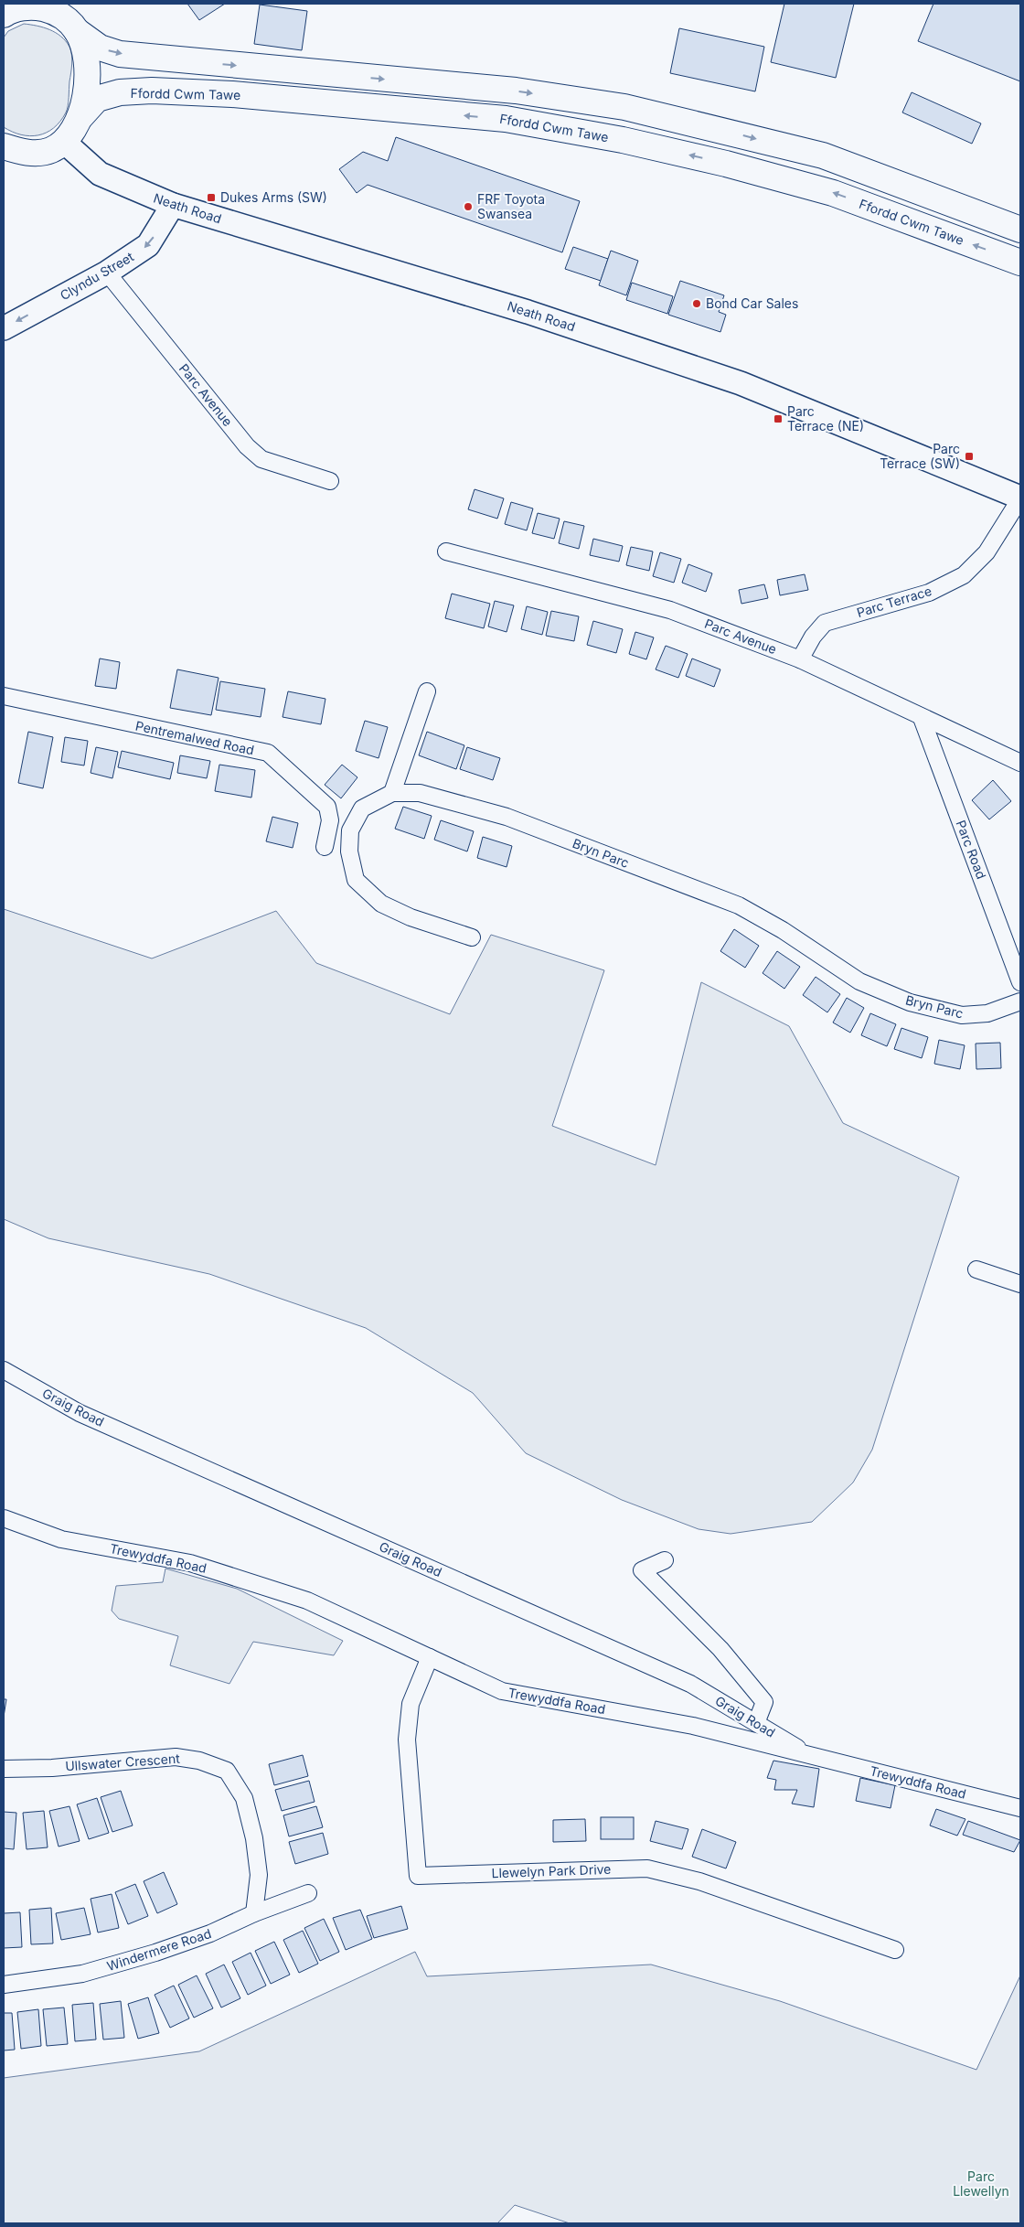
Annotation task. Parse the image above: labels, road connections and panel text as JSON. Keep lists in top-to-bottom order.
{
  "streets": {
    "main road": ["Ffordd Cwm Tawe", "Neath Road", "Clyndu Street"],
    "street": [
      "Parc Avenue",
      "Parc Terrace",
      "Pentremalwed Road",
      "Parc Road",
      "Bryn Parc",
      "Graig Road",
      "Trewyddfa Road",
      "Ullswater Crescent",
      "Llewelyn Park Drive",
      "Windermere Road"
    ]
  },
  "crossings": [
    ["Neath Road", "Clyndu Street"],
    ["Neath Road", "Parc Terrace"],
    ["Clyndu Street", "Parc Avenue"],
    ["Parc Avenue", "Parc Terrace"],
    ["Parc Avenue", "Parc Road"],
    ["Graig Road", "Trewyddfa Road"],
    ["Trewyddfa Road", "Llewelyn Park Drive"],
    ["Ullswater Crescent", "Windermere Road"]
  ],
  "one_way": ["Clyndu Street"],
  "parks": ["Parc Llewellyn"],
  "places": {
    "transit": ["Dukes Arms (SW)", "Parc Terrace (NE)", "Parc Terrace (SW)"],
    "other": ["FRF Toyota Swansea", "Bond Car Sales"]
  }
}
